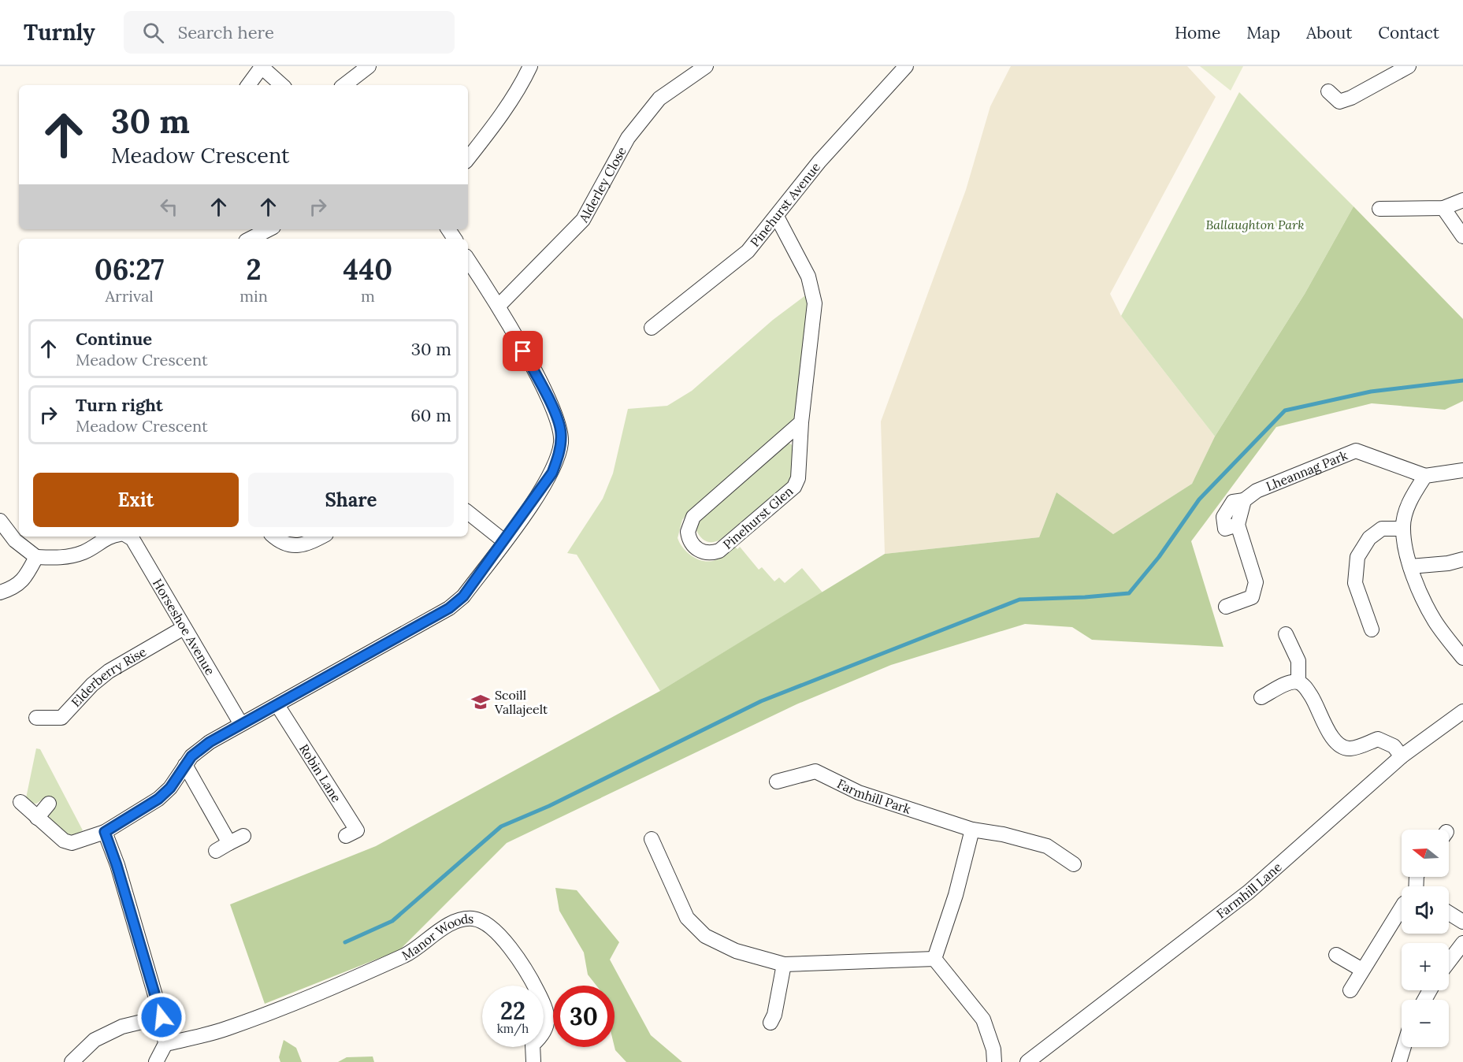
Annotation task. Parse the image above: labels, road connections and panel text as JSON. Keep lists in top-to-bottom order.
{
  "streets": {
    "street": [
      "Alderley Close",
      "Pinehurst Avenue",
      "Lheannag Park",
      "Pinehurst Glen",
      "Horseshoe Avenue",
      "Elderberry Rise",
      "Robin Lane",
      "Farmhill Park",
      "Farmhill Lane",
      "Manor Woods"
    ]
  },
  "crossings": [
    ["Pinehurst Avenue", "Pinehurst Glen"],
    ["Horseshoe Avenue", "Elderberry Rise"]
  ],
  "parks": ["Ballaughton Park"],
  "places": {
    "school or university": ["Scoill Vallajeelt"]
  },
  "north": "left",
  "page": {
    "header": "Turnly",
    "search": "Search here",
    "nav": [
      "Home",
      "Map",
      "About",
      "Contact"
    ],
    "turn": ["30 m", "Meadow Crescent"],
    "eta": [
      "06:27",
      "Arrival",
      "2",
      "min",
      "440",
      "m"
    ],
    "list": [
      {
        "name": "Continue",
        "note": "Meadow Crescent",
        "value": "30 m"
      },
      {
        "name": "Turn right",
        "note": "Meadow Crescent",
        "value": "60 m"
      }
    ],
    "buttons": ["Exit", "Share"],
    "map_buttons": ["+", "−"],
    "speed": "22 km/h",
    "limit": "30"
  }
}
